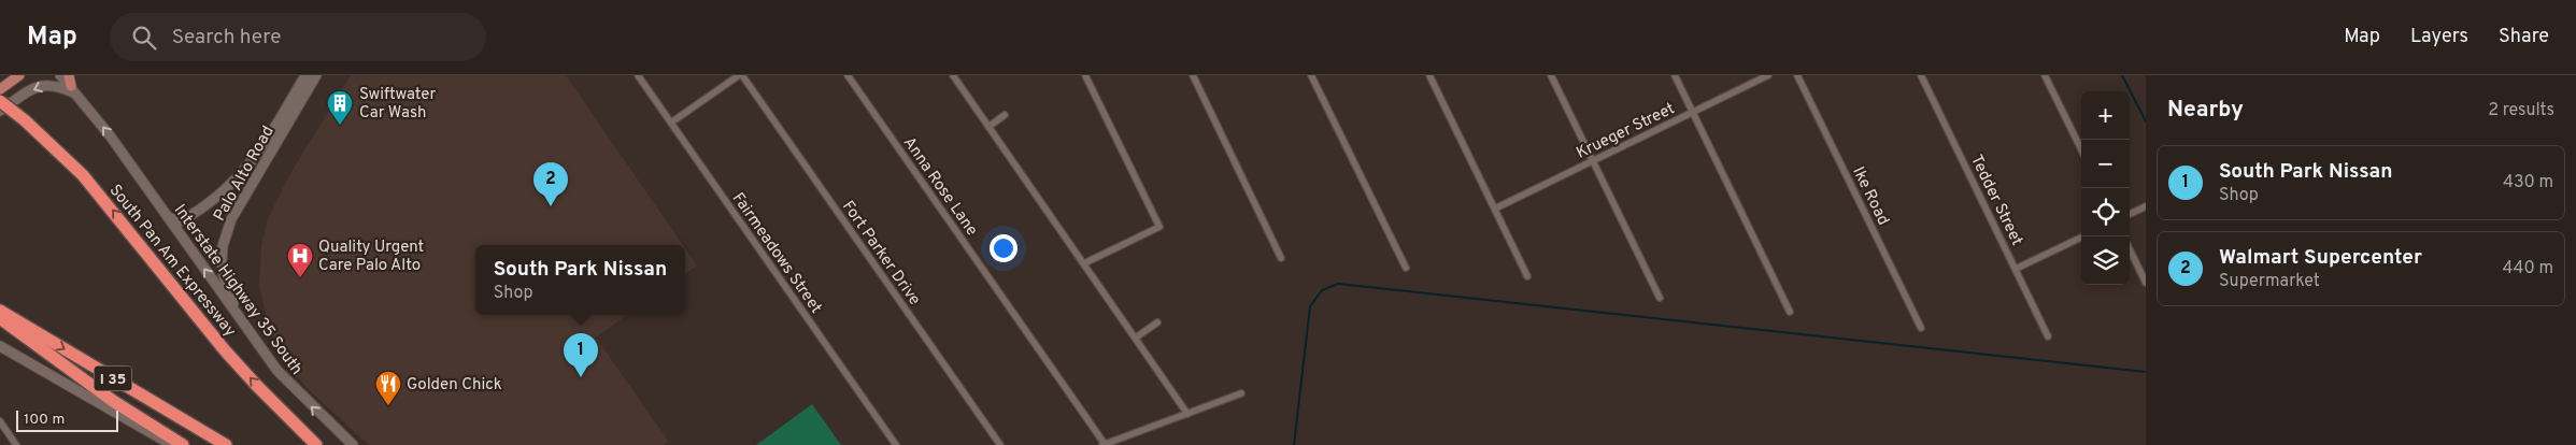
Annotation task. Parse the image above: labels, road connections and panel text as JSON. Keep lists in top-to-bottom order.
{
  "streets": {
    "highway": ["South Pan Am Expressway", "I 35"],
    "main road": ["Palo Alto Road", "Interstate Highway 35 South"],
    "street": [
      "Krueger Street",
      "Anna Rose Lane",
      "Ike Road",
      "Tedder Street",
      "Fairmeadows Street",
      "Fort Parker Drive"
    ]
  },
  "crossings": [
    ["Palo Alto Road", "Interstate Highway 35 South"]
  ],
  "one_way": ["Interstate Highway 35 South"],
  "places": {
    "building": ["Swiftwater Car Wash"],
    "hospital": ["Quality Urgent Care Palo Alto"],
    "restaurant": ["Golden Chick"]
  },
  "scale_bar": "100 m",
  "page": {
    "header": "Map",
    "search": "Search here",
    "nav": ["Map", "Layers", "Share"],
    "heading": ["Nearby", "2 results"],
    "map_buttons": ["+", "−"],
    "list": [
      {
        "mark": "1",
        "name": "South Park Nissan",
        "note": "Shop",
        "value": "430 m"
      },
      {
        "mark": "2",
        "name": "Walmart Supercenter",
        "note": "Supermarket",
        "value": "440 m"
      }
    ],
    "pins": ["2", "1"],
    "popup": ["South Park Nissan", "Shop"],
    "scale": "100 m"
  }
}
